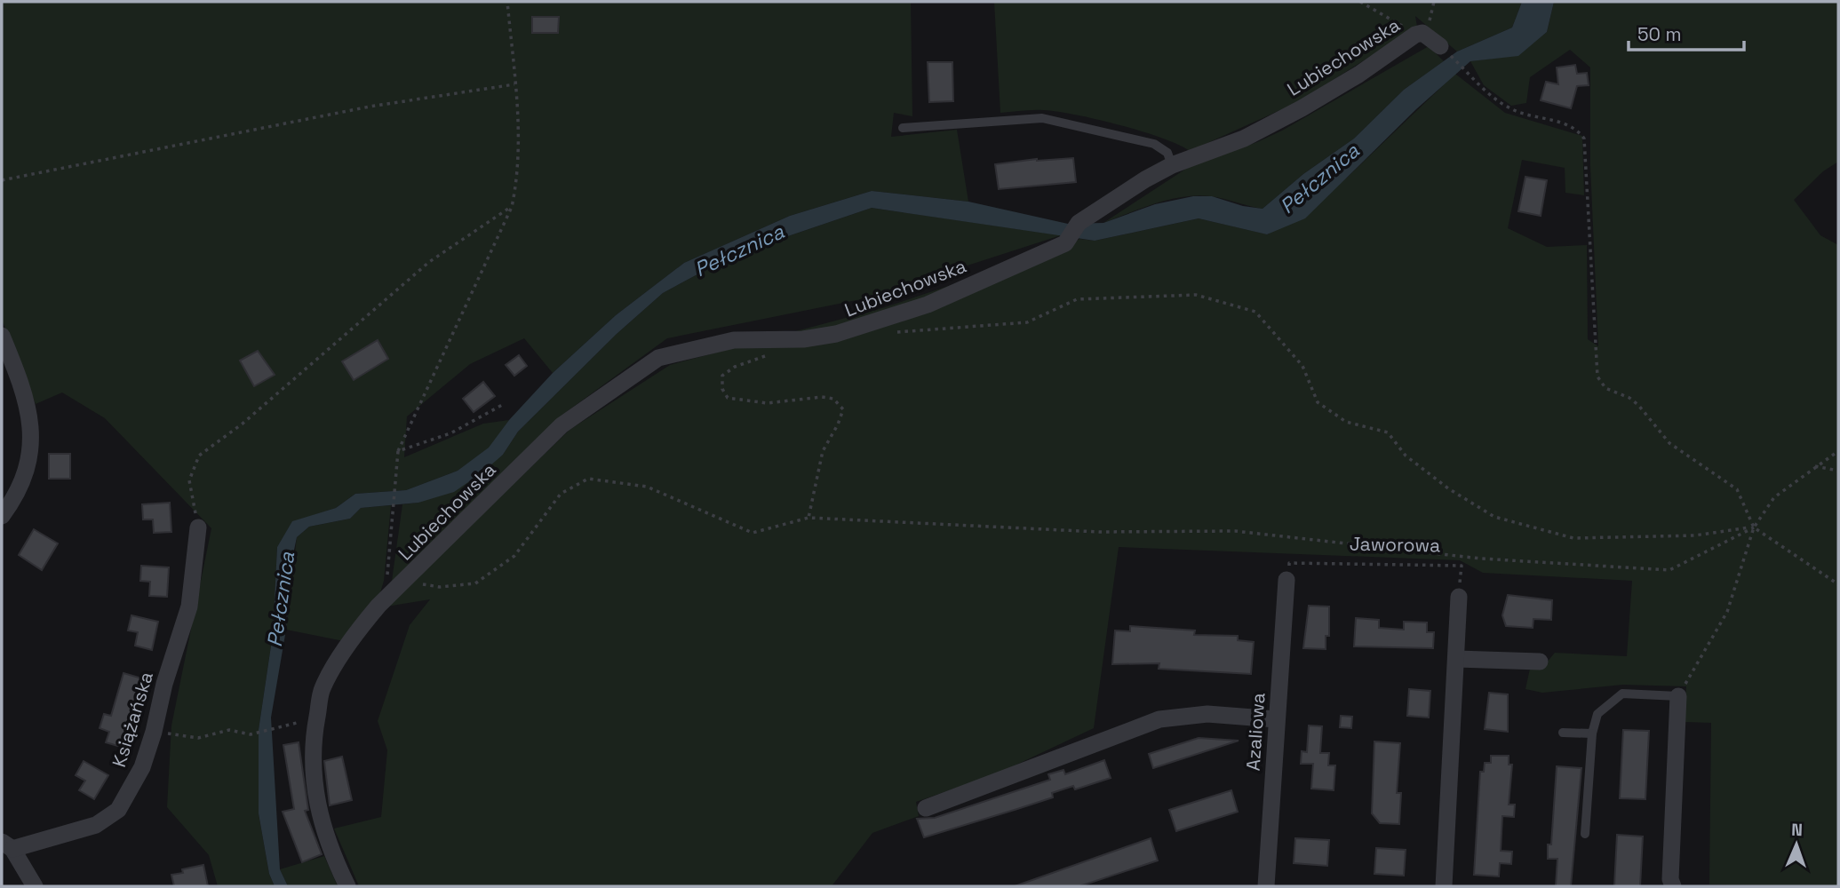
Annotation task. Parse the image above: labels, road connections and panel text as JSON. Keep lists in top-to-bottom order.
{
  "streets": {
    "street": ["Lubiechowska", "Książańska", "Azaliowa"],
    "path": ["Jaworowa"]
  },
  "crossings": [
    ["Jaworowa", "Azaliowa"]
  ],
  "water": ["Pełcznica"],
  "scale_bar": "50 m",
  "north": "top"
}
